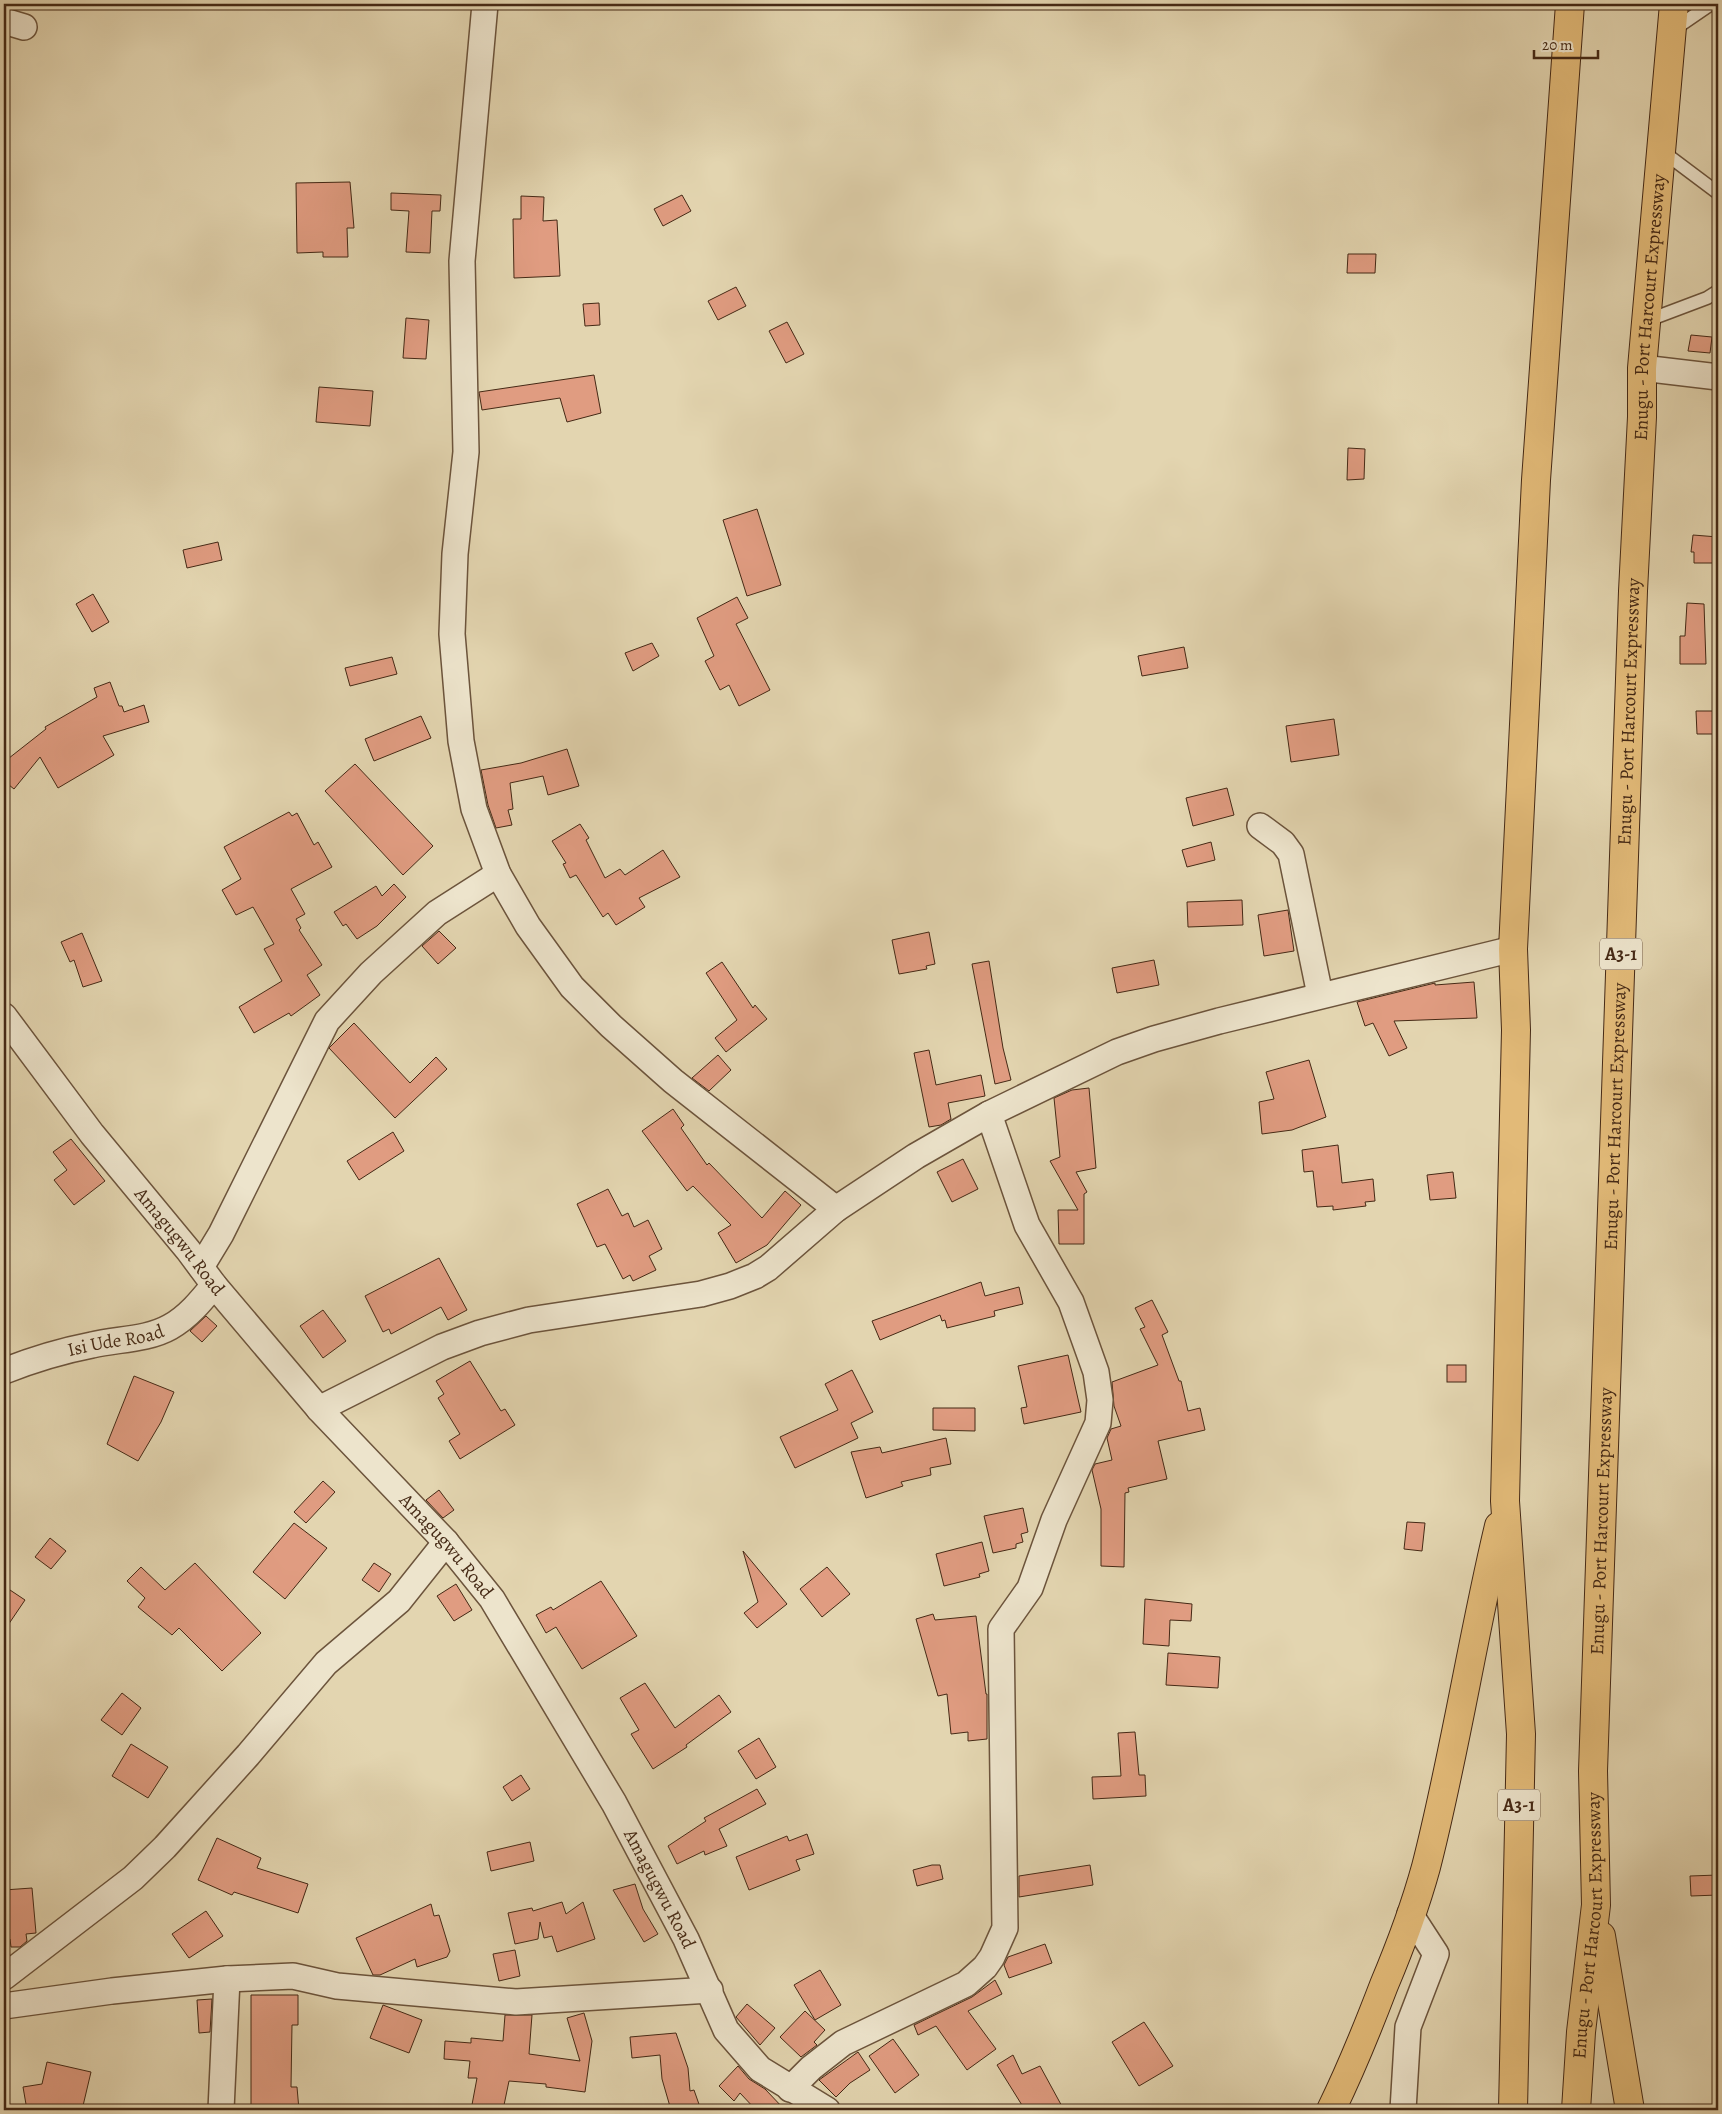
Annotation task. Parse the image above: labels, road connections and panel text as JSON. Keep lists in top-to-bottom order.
{
  "streets": {
    "highway": ["Enugu - Port Harcourt Expressway", "A3-1"],
    "street": ["Amagugwu Road", "Isi Ude Road"]
  },
  "crossings": [
    ["Amagugwu Road", "Isi Ude Road"]
  ],
  "scale_bar": "20 m"
}
